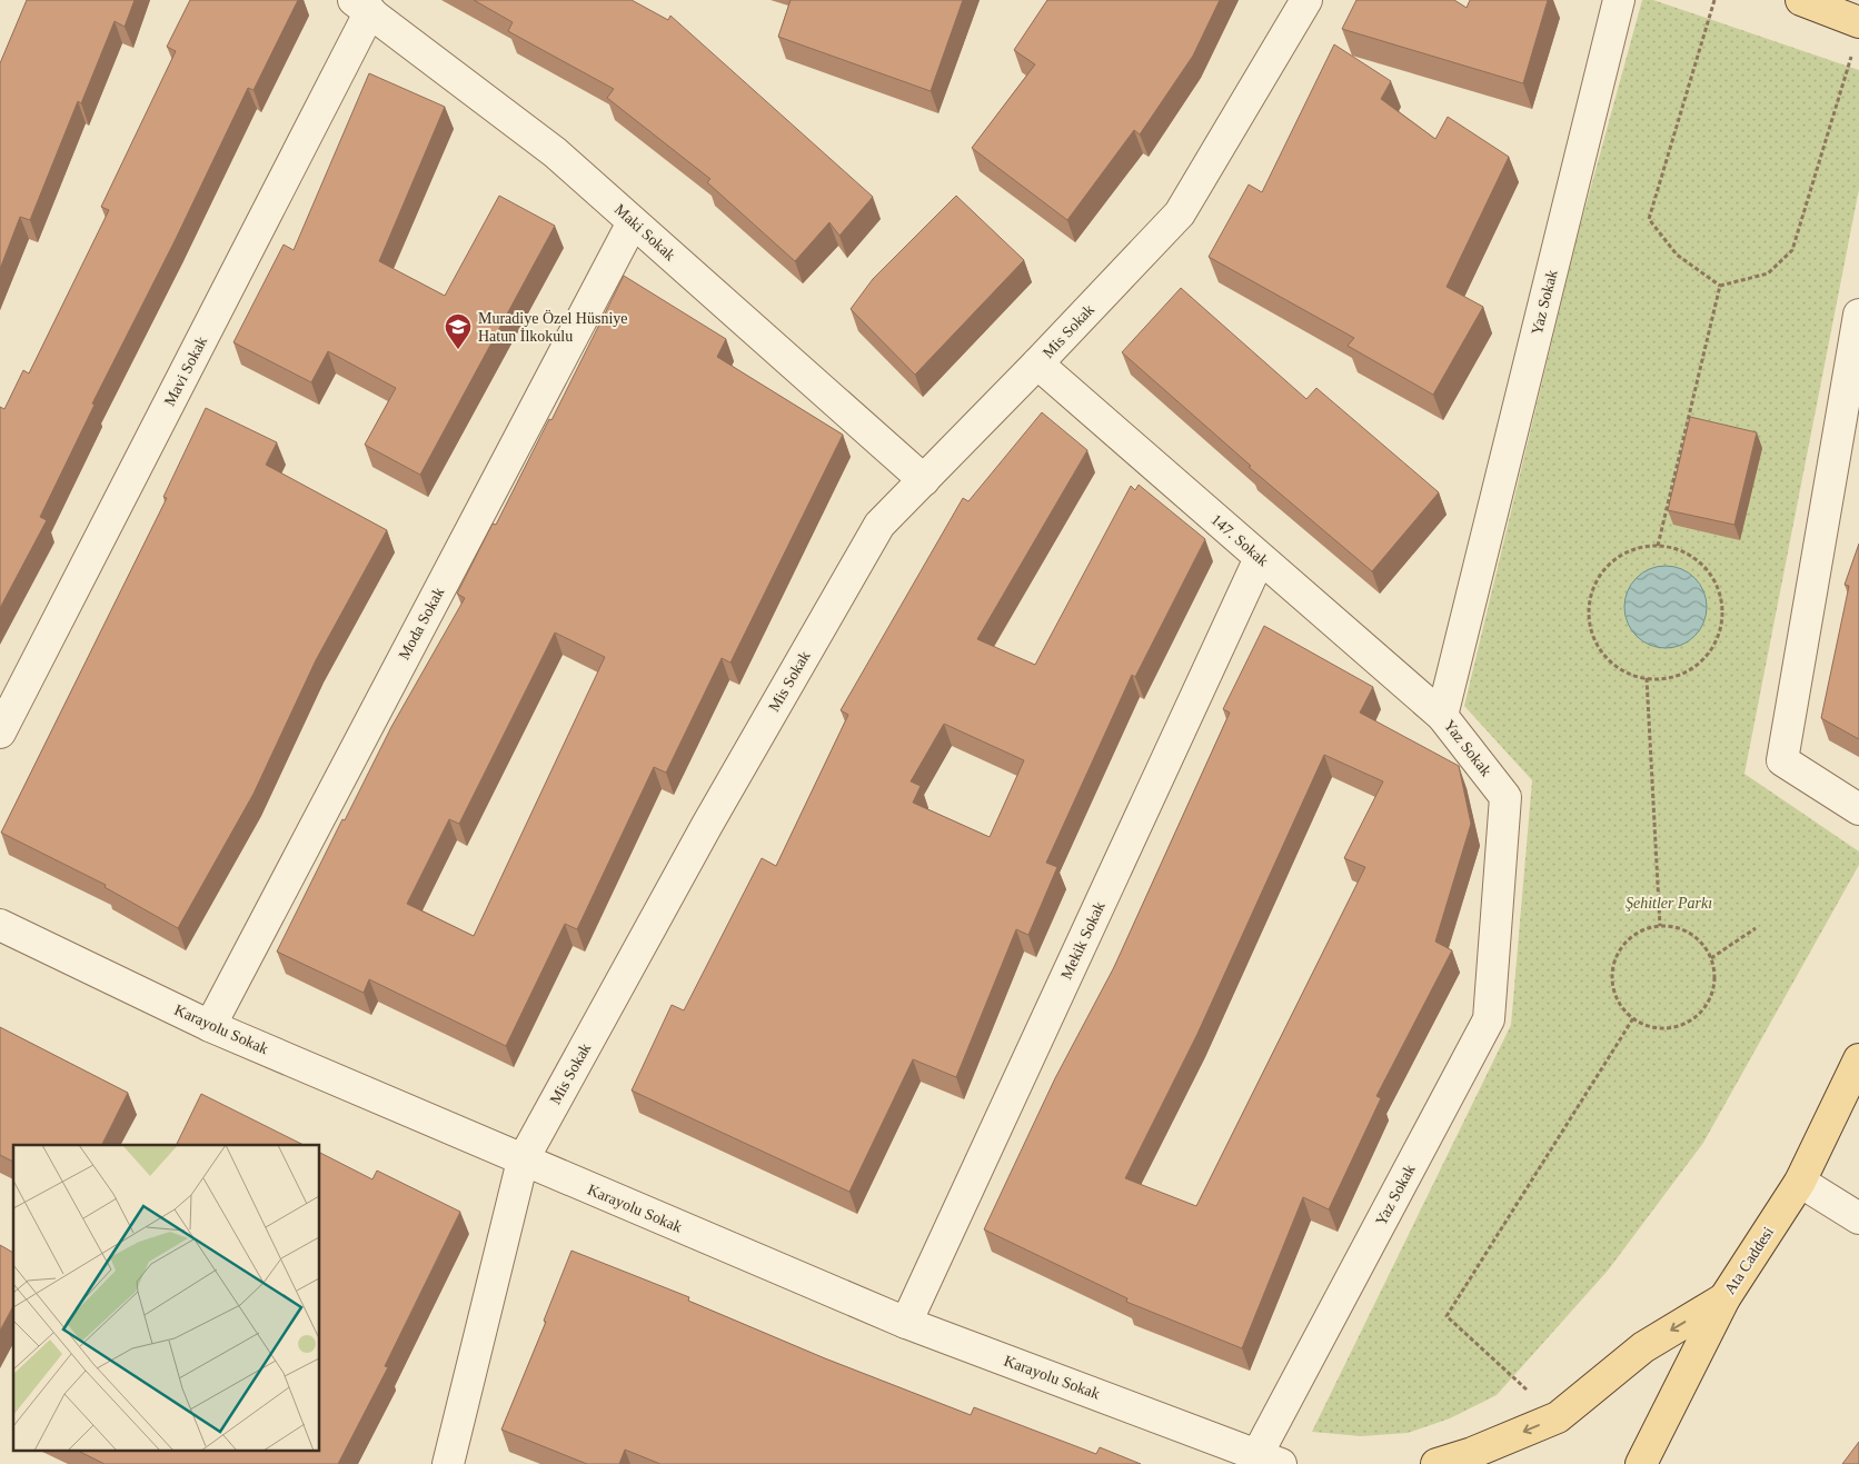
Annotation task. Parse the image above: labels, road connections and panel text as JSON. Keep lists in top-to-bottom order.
{
  "streets": {
    "main road": ["Ata Caddesi"],
    "street": [
      "Maki Sokak",
      "Yaz Sokak",
      "Mis Sokak",
      "Mavi Sokak",
      "147. Sokak",
      "Moda Sokak",
      "Mekik Sokak",
      "Karayolu Sokak"
    ]
  },
  "crossings": [
    ["Maki Sokak", "Mis Sokak"],
    ["Maki Sokak", "Mavi Sokak"],
    ["Maki Sokak", "Moda Sokak"],
    ["Yaz Sokak", "147. Sokak"],
    ["Yaz Sokak", "Karayolu Sokak"],
    ["Mis Sokak", "147. Sokak"],
    ["Mis Sokak", "Karayolu Sokak"],
    ["147. Sokak", "Mekik Sokak"],
    ["Moda Sokak", "Karayolu Sokak"],
    ["Mekik Sokak", "Karayolu Sokak"]
  ],
  "parks": ["Şehitler Parkı"],
  "places": {
    "school or university": ["Muradiye Özel Hüsniye Hatun İlkokulu"]
  }
}
